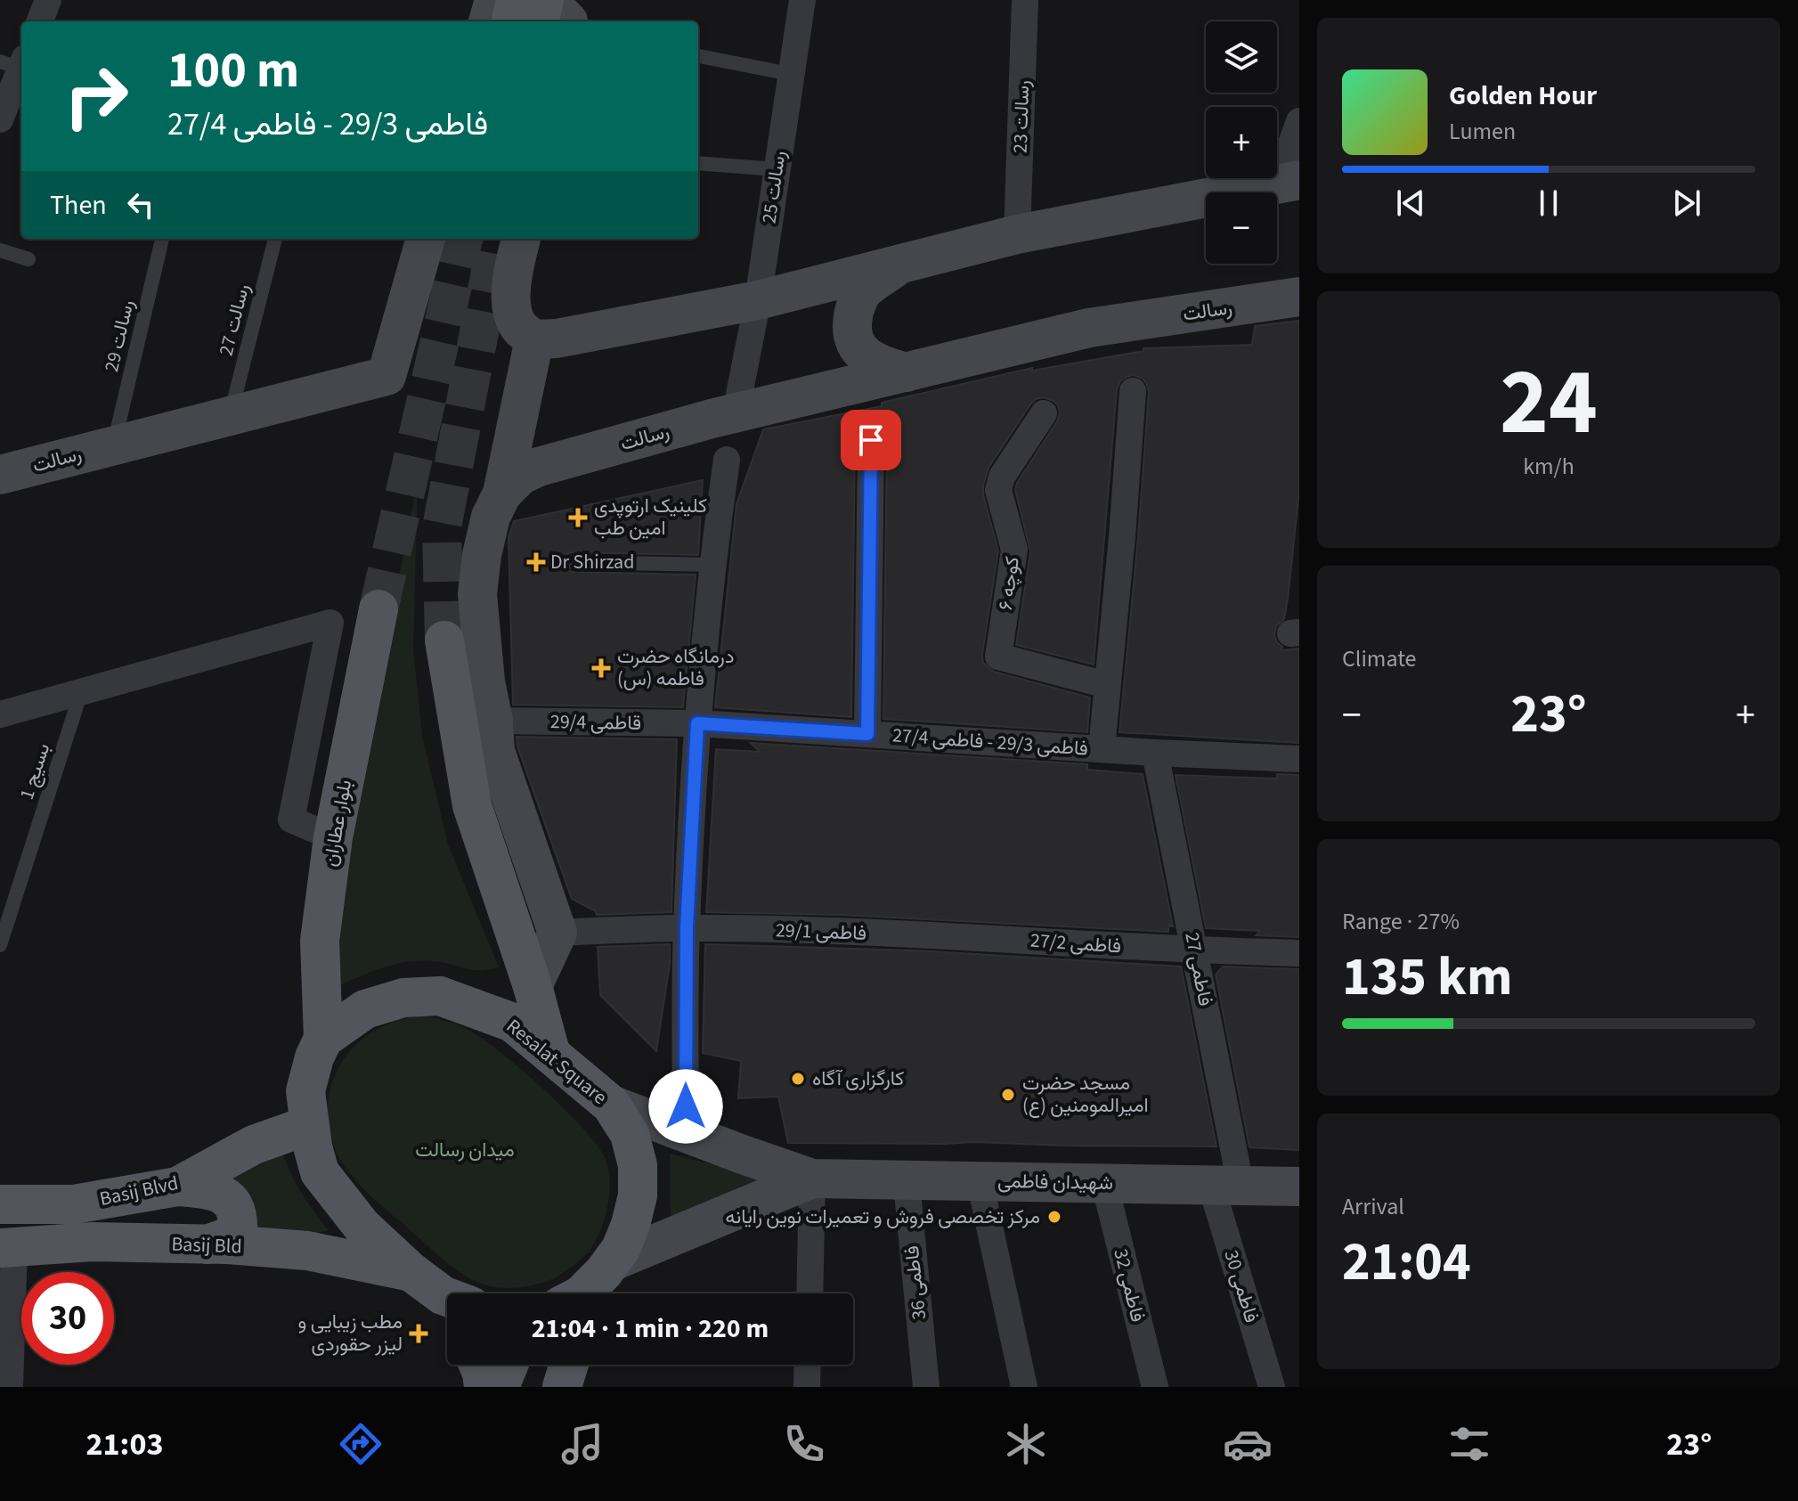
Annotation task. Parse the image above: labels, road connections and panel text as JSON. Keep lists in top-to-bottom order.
{
  "streets": {
    "main road": [
      "بلوار عطاران",
      "Resalat Square",
      "Basij Blvd",
      "Basij Bld"
    ],
    "street": [
      "رسالت 23",
      "رسالت 25",
      "رسالت",
      "کوچه ۶",
      "قاطمی 29/4",
      "فاطمی 29/3 - فاطمی 27/4",
      "فاطمی 29/1",
      "فاطمی 27/2",
      "فاطمی 27",
      "شهیدان فاطمی",
      "فاطمی 36",
      "فاطمی 32",
      "فاطمی 30"
    ],
    "lane": ["رسالت 27", "رسالت 29", "بسیج 1"]
  },
  "crossings": [
    ["رسالت 25", "رسالت"],
    ["رسالت", "رسالت 27"],
    ["رسالت", "رسالت 29"],
    ["رسالت", "قاطمی 29/4"],
    ["رسالت", "فاطمی 29/1"],
    ["قاطمی 29/4", "فاطمی 29/3 - فاطمی 27/4"],
    ["فاطمی 29/3 - فاطمی 27/4", "فاطمی 27"],
    ["بلوار عطاران", "Resalat Square"],
    ["فاطمی 29/1", "فاطمی 27/2"],
    ["فاطمی 27/2", "فاطمی 27"],
    ["فاطمی 27", "شهیدان فاطمی"],
    ["فاطمی 27", "فاطمی 30"],
    ["شهیدان فاطمی", "فاطمی 36"],
    ["شهیدان فاطمی", "فاطمی 32"],
    ["شهیدان فاطمی", "فاطمی 30"]
  ],
  "parks": ["میدان رسالت"],
  "places": {
    "health": [
      "کلینیک ارتوپدی امین طب",
      "Dr Shirzad",
      "درمانگاه حضرت فاطمه (س)",
      "مطب زیبایی و لیزر حقوردی"
    ],
    "other": ["کارگزاری آگاه", "مسجد حضرت امیرالمومنین (ع)", "مرکز تخصصی فروش و تعمیرات نوین رایانه"]
  },
  "page": {
    "map_buttons": ["+", "−"],
    "turn": ["100 m", "فاطمی 29/3 - فاطمی 27/4"],
    "song": ["Golden Hour", "Lumen"],
    "then": "Then",
    "tile": [
      ["24", "km/h"],
      "Climate",
      ["Range · 27%", "135 km"],
      ["Arrival", "21:04"]
    ],
    "heat": ["−", "23°", "+"],
    "limit": "30",
    "trip": "21:04 · 1 min · 220 m",
    "tabs": ["21:03", "23°"]
  }
}
